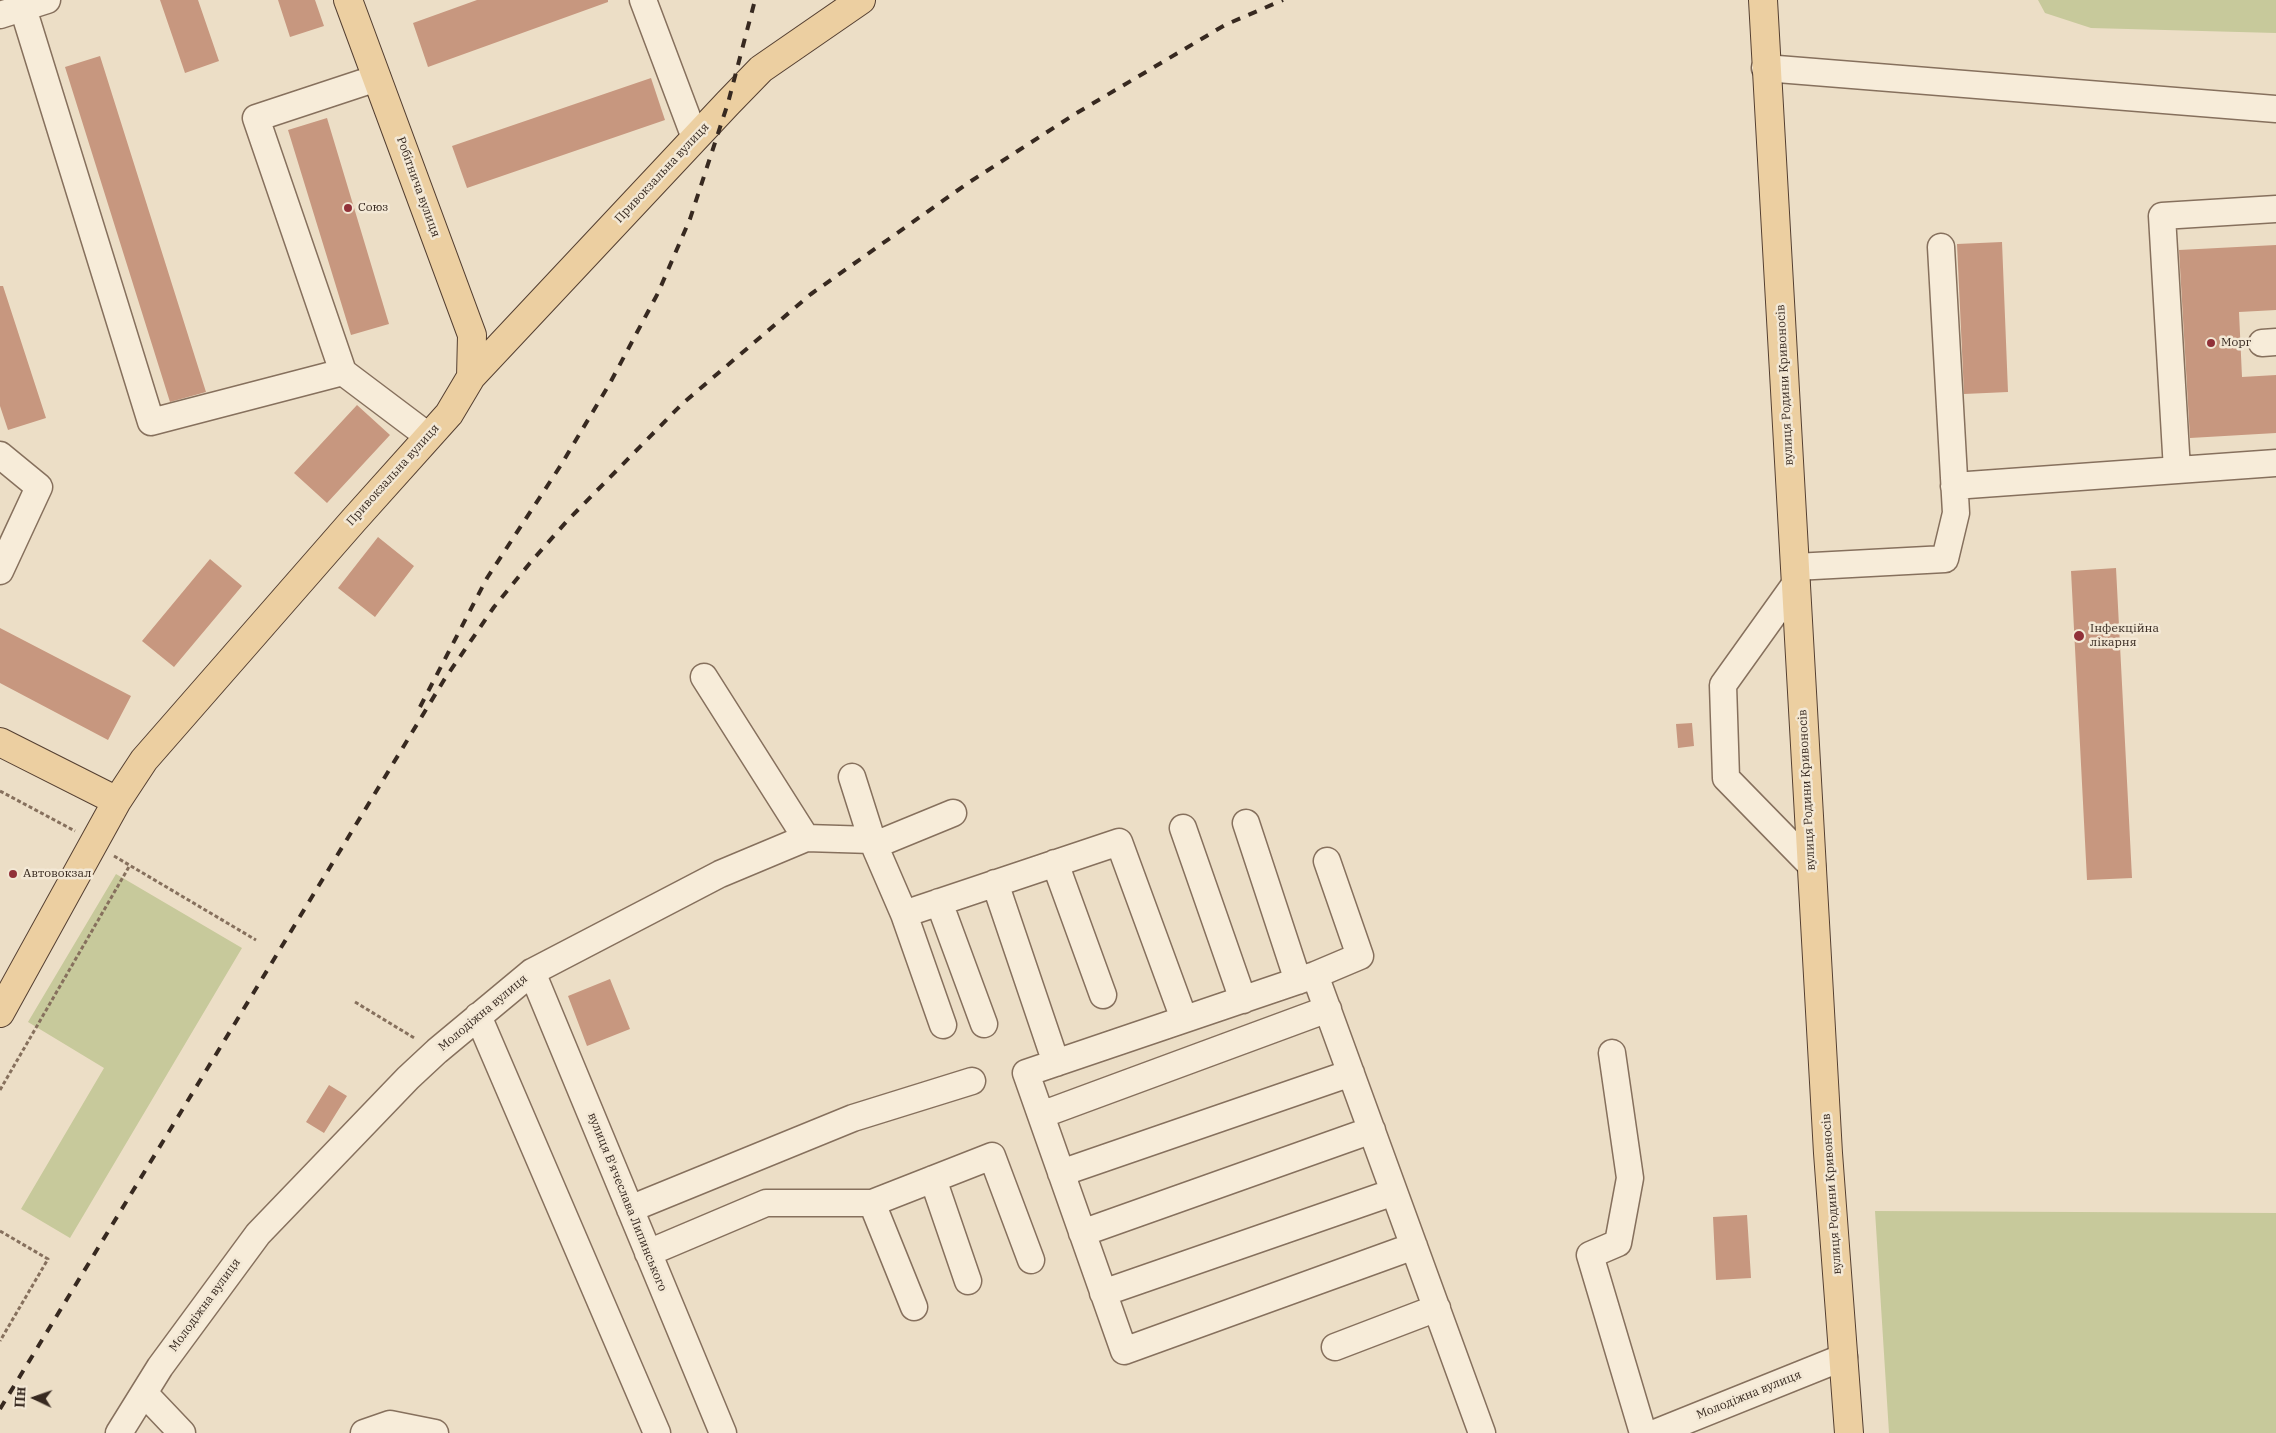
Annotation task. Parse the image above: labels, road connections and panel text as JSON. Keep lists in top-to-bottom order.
{
  "streets": {
    "main road": ["Привокзальна вулиця", "Робітнича вулиця", "вулиця Родини Кривоносів"],
    "street": ["Молодіжна вулиця", "вулиця В'ячеслава Липинського"]
  },
  "crossings": [
    ["Привокзальна вулиця", "Робітнича вулиця"],
    ["вулиця Родини Кривоносів", "Молодіжна вулиця"],
    ["Молодіжна вулиця", "вулиця В'ячеслава Липинського"]
  ],
  "places": [
    "Союз",
    "Морг",
    "Інфекційна лікарня",
    "Автовокзал"
  ],
  "north": "left"
}
